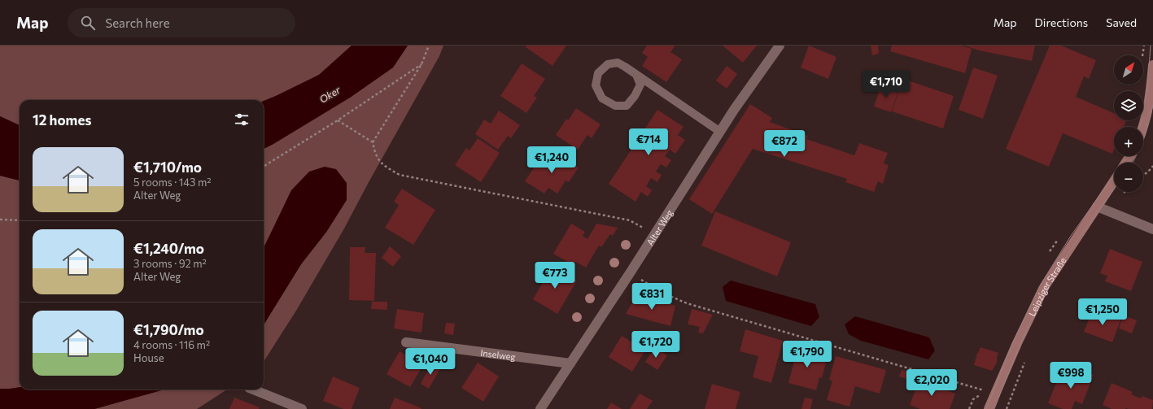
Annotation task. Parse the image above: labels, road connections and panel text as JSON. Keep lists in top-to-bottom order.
{
  "streets": {
    "street": ["Alter Weg", "Leipziger Straße", "Inselweg"]
  },
  "crossings": [
    ["Alter Weg", "Inselweg"]
  ],
  "water": ["Oker"],
  "north": "top right",
  "page": {
    "header": "Map",
    "search": "Search here",
    "nav": ["Map", "Directions", "Saved"],
    "map_buttons": ["+", "−"],
    "price": [
      "€1,710",
      "€714",
      "€872",
      "€1,240",
      "€773",
      "€831",
      "€1,250",
      "€1,720",
      "€1,790",
      "€1,040",
      "€998",
      "€2,020"
    ],
    "heading": "12 homes",
    "list": [
      {
        "name": "€1,710/mo",
        "note": "5 rooms · 143 m² · Alter Weg"
      },
      {
        "name": "€1,240/mo",
        "note": "3 rooms · 92 m² · Alter Weg"
      },
      {
        "name": "€1,790/mo",
        "note": "4 rooms · 116 m² · House"
      }
    ]
  }
}
